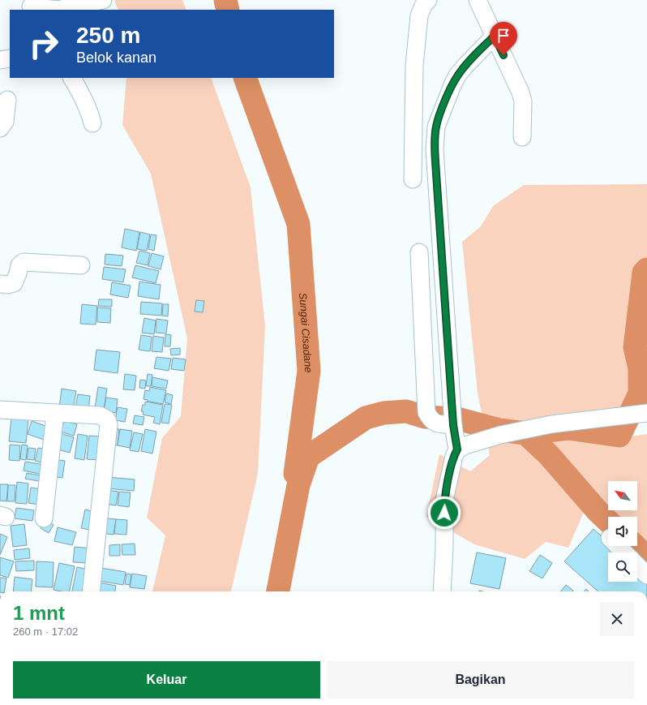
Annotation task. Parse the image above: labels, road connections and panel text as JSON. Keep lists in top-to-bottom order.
{
  "water": ["Sungai Cisadane"],
  "north": "top left",
  "page": {
    "turn": ["250 m", "Belok kanan"],
    "heading": ["1 mnt", "260 m · 17:02"],
    "buttons": ["Keluar", "Bagikan"]
  }
}
